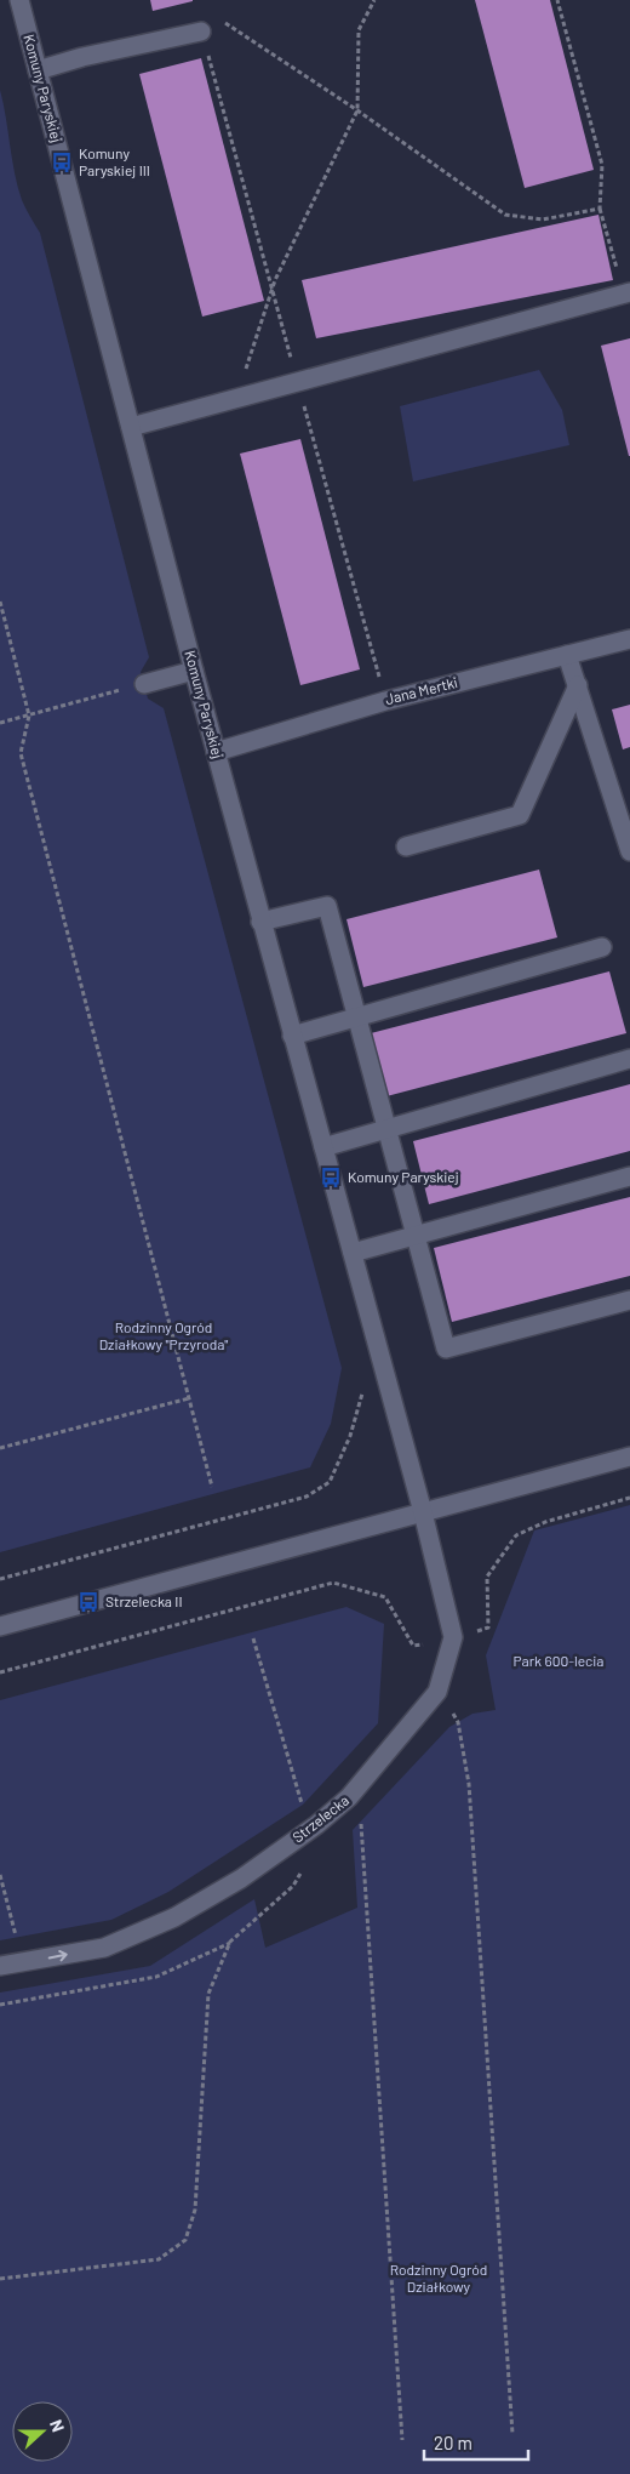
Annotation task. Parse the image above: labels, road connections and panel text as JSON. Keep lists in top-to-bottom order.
{
  "streets": {
    "street": ["Komuny Paryskiej", "Jana Mertki", "Strzelecka"]
  },
  "crossings": [
    ["Komuny Paryskiej", "Jana Mertki"],
    ["Komuny Paryskiej", "Strzelecka"]
  ],
  "one_way": ["Strzelecka"],
  "parks": ["Rodzinny Ogród Działkowy \"Przyroda\"", "Park 600-lecia", "Rodzinny Ogród Działkowy"],
  "places": {
    "bus stop": ["Komuny Paryskiej III", "Komuny Paryskiej", "Strzelecka II"]
  },
  "scale_bar": "20 m",
  "north": "right"
}
